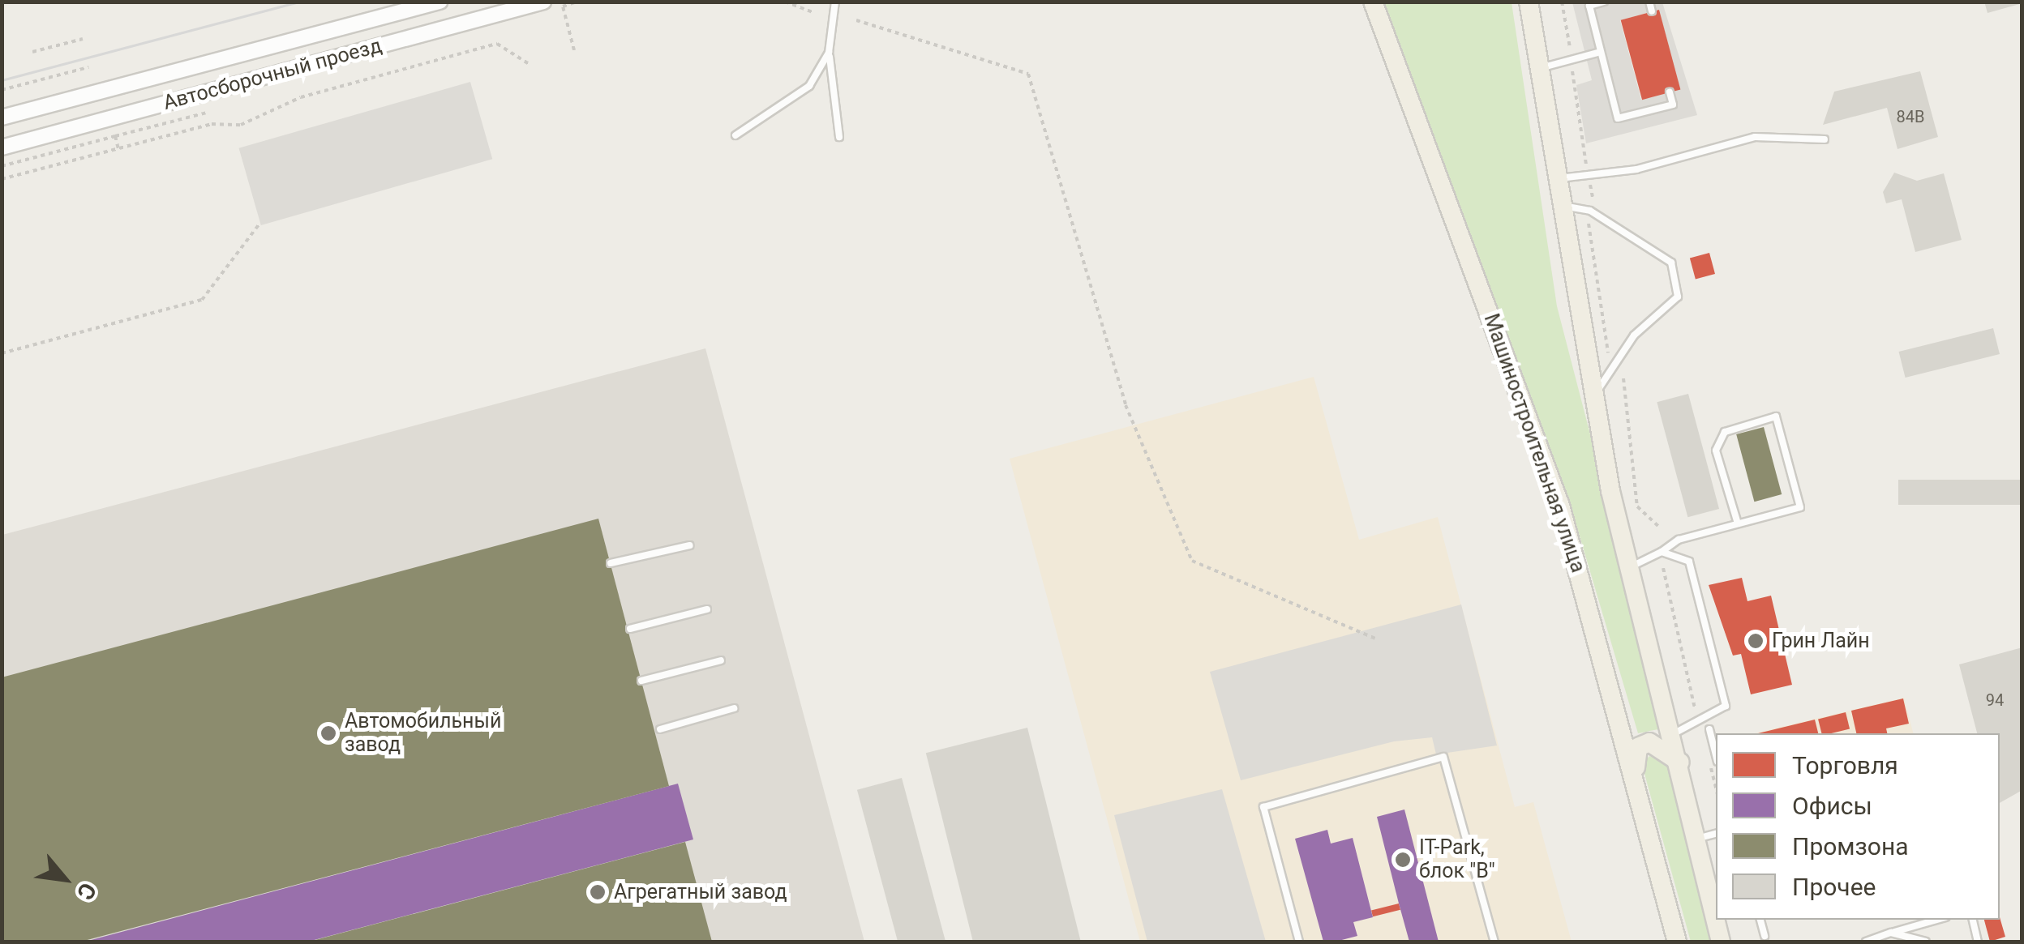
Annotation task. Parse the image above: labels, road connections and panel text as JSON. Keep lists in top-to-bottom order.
{
  "streets": {
    "main road": ["Машиностроительная улица"],
    "street": ["Автосборочный проезд"]
  },
  "places": [
    "Грин Лайн",
    "Автомобильный завод",
    "IT-Park, блок \"В\"",
    "Агрегатный завод"
  ],
  "house_numbers": ["84В", "94"],
  "legend": [
    "Торговля",
    "Офисы",
    "Промзона",
    "Прочее"
  ],
  "north": "bottom right"
}
